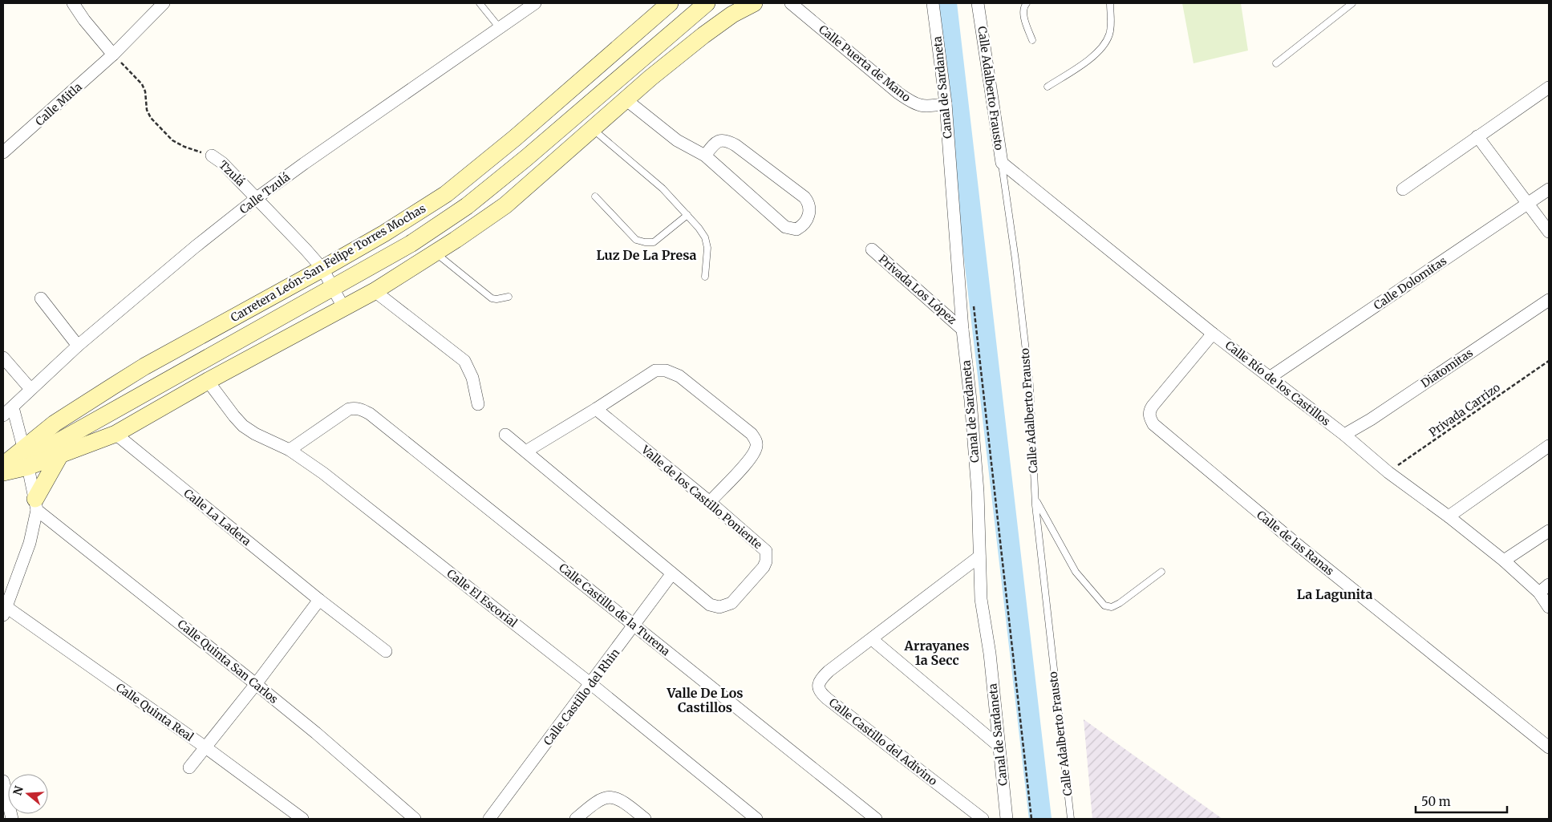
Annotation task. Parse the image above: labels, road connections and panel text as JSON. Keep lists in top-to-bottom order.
{
  "streets": {
    "main road": ["Carretera León-San Felipe Torres Mochas"],
    "street": [
      "Calle Puerta de Mano",
      "Canal de Sardaneta",
      "Calle Adalberto Frausto",
      "Calle Mitla",
      "Tzulá",
      "Calle Tzulá",
      "Calle Dolomitas",
      "Privada Los López",
      "Diatomitas",
      "Calle Río de los Castillos",
      "Valle de los Castillo Poniente",
      "Calle La Ladera",
      "Calle de las Ranas",
      "Calle El Escorial",
      "Calle Castillo de la Turena",
      "Calle Quinta San Carlos",
      "Calle Castillo del Rhin",
      "Calle Quinta Real",
      "Calle Castillo del Adivino"
    ],
    "path": ["Privada Carrizo"]
  },
  "crossings": [
    ["Calle Puerta de Mano", "Canal de Sardaneta"],
    ["Canal de Sardaneta", "Privada Los López"],
    ["Canal de Sardaneta", "Calle Castillo del Adivino"],
    ["Calle Adalberto Frausto", "Calle Río de los Castillos"],
    ["Calle Mitla", "Tzulá"],
    ["Tzulá", "Calle Tzulá"],
    ["Tzulá", "Carretera León-San Felipe Torres Mochas"],
    ["Calle Dolomitas", "Calle Río de los Castillos"],
    ["Diatomitas", "Calle Río de los Castillos"],
    ["Calle Río de los Castillos", "Privada Carrizo"],
    ["Calle Río de los Castillos", "Calle de las Ranas"],
    ["Valle de los Castillo Poniente", "Calle Castillo del Rhin"],
    ["Calle El Escorial", "Calle Castillo de la Turena"],
    ["Calle El Escorial", "Calle Castillo del Rhin"],
    ["Calle Castillo de la Turena", "Calle Castillo del Rhin"]
  ],
  "districts": [
    "Luz De La Presa",
    "La Lagunita",
    "Arrayanes 1a Secc",
    "Valle De Los Castillos"
  ],
  "scale_bar": "50 m",
  "north": "left"
}
